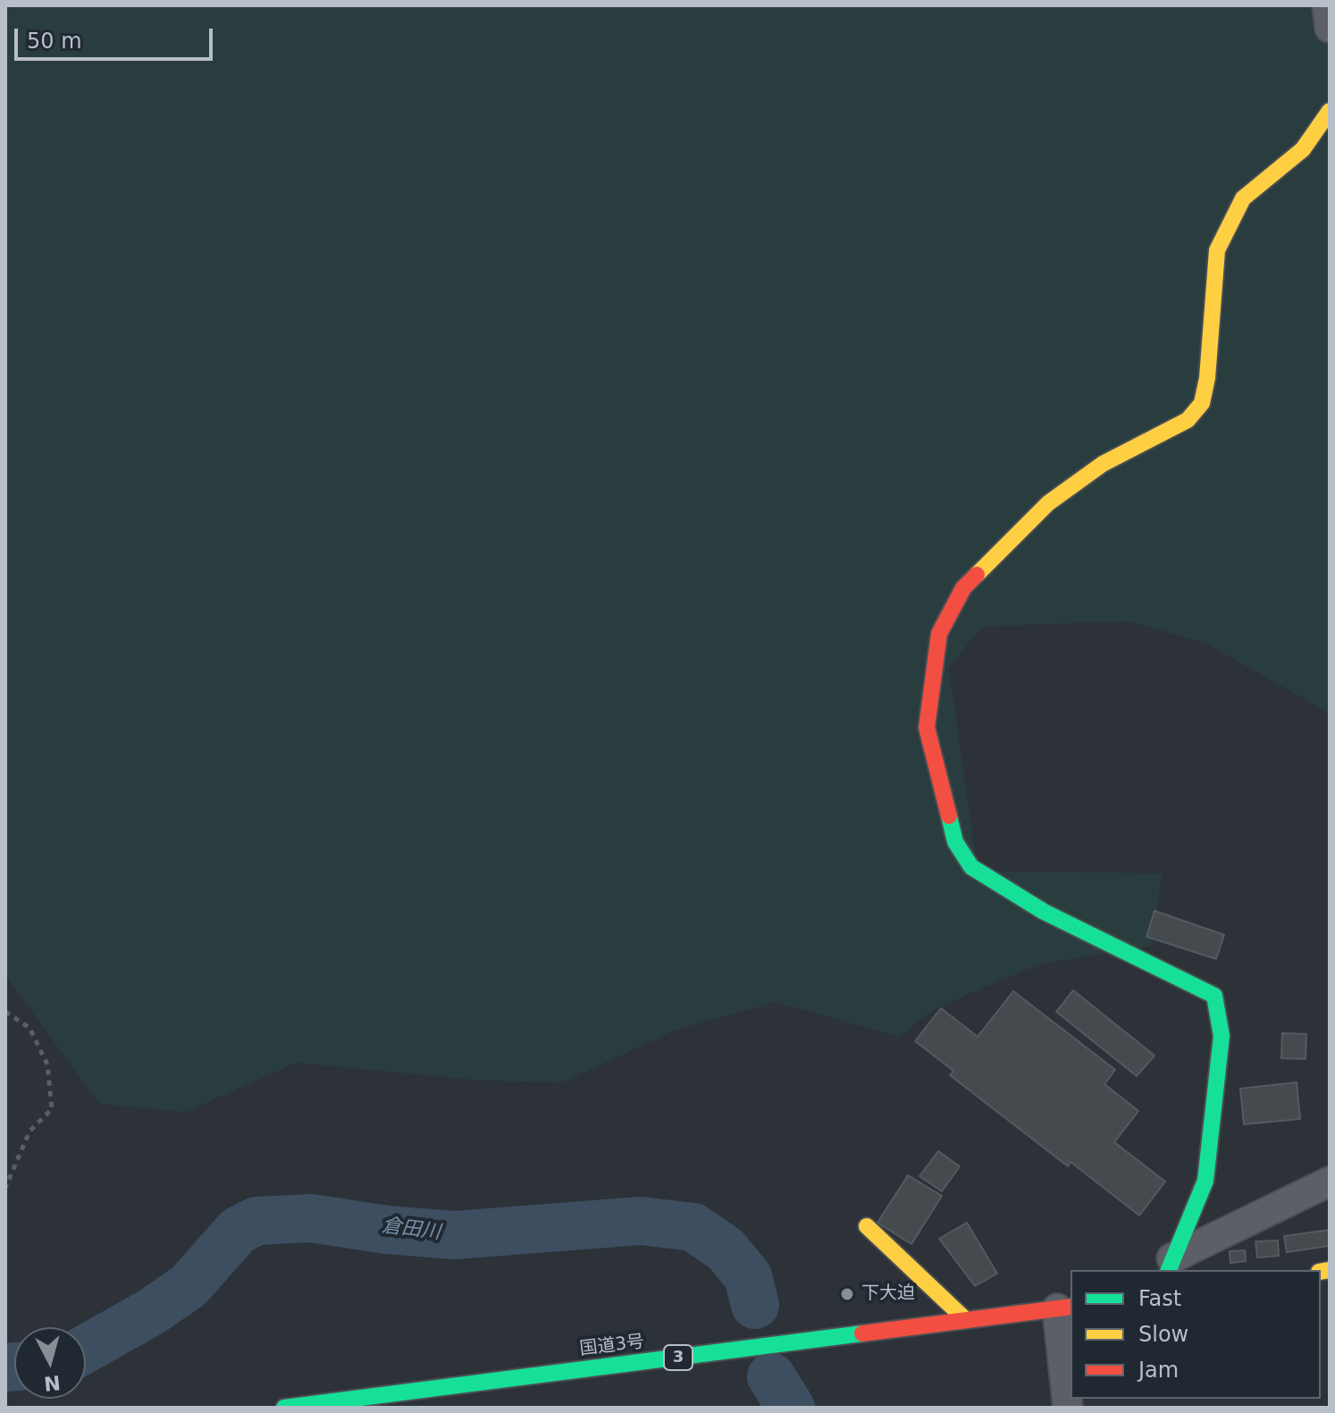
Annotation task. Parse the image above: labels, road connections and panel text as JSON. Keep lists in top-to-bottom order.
{
  "streets": {
    "main road": ["国道3号", "3"]
  },
  "water": ["倉田川"],
  "places": ["下大迫"],
  "legend": ["Fast", "Slow", "Jam"],
  "scale_bar": "50 m",
  "north": "bottom"
}
